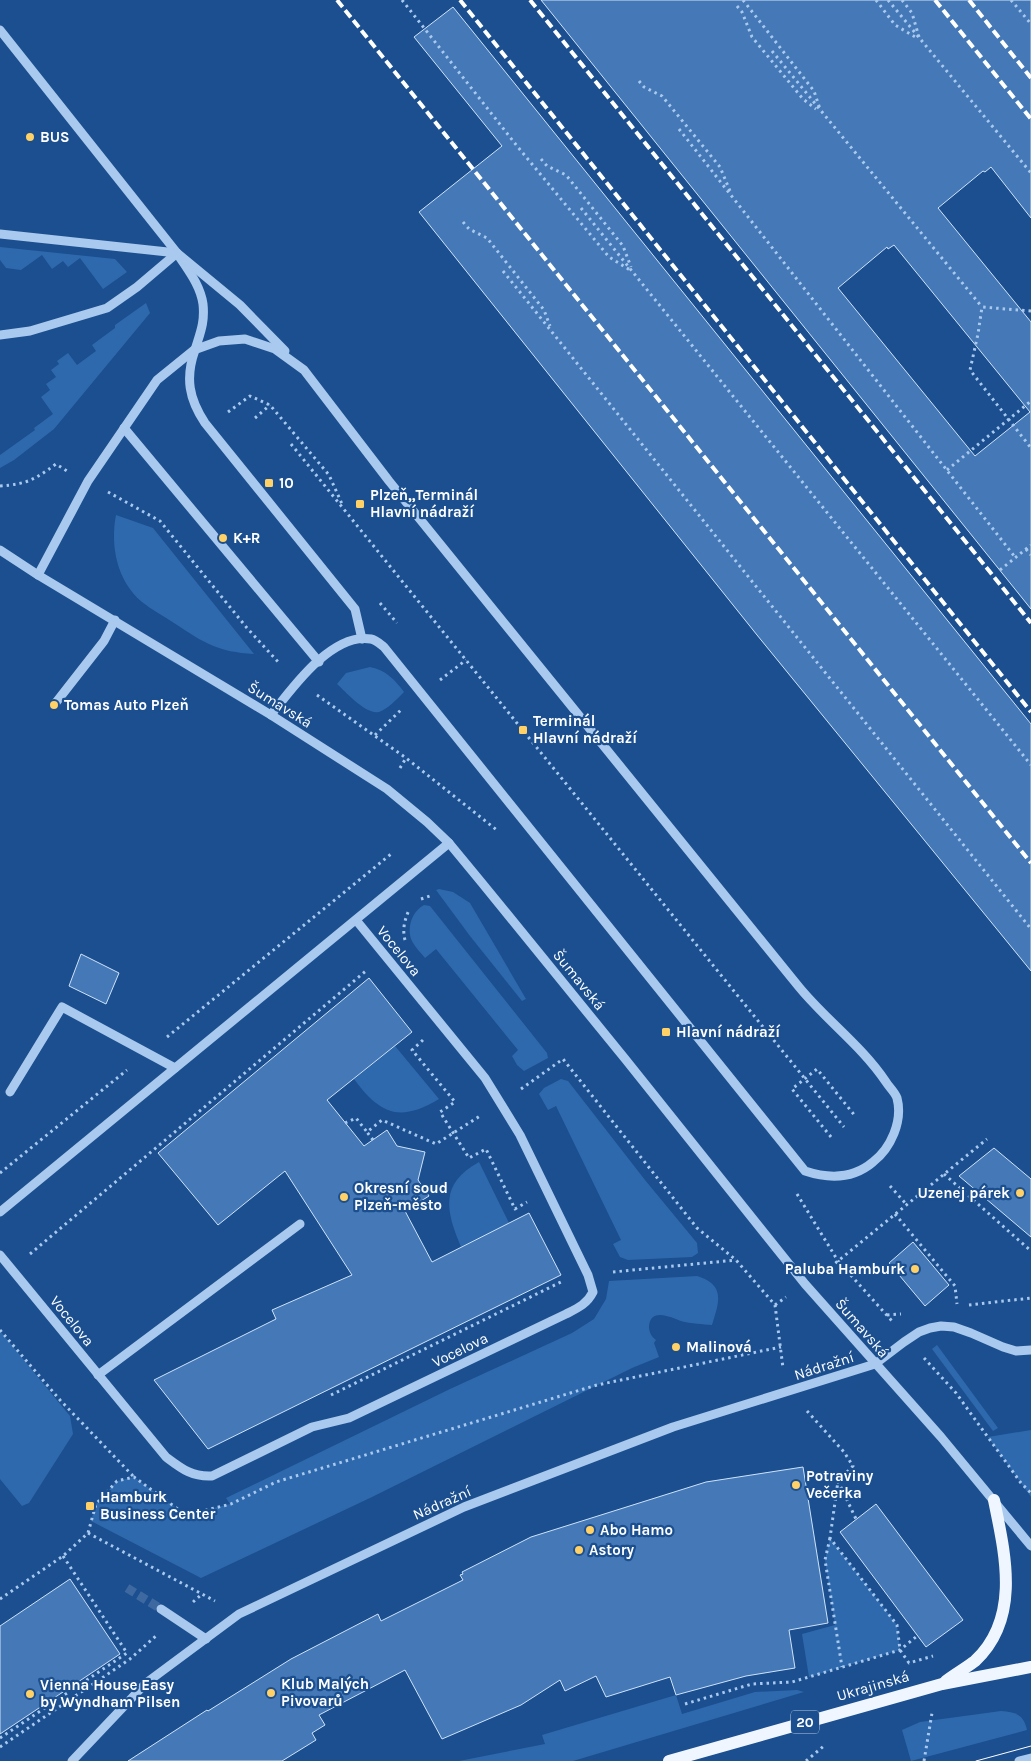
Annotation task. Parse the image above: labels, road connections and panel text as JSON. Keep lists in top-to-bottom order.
{
  "streets": {
    "main road": ["Ukrajinská", "20"],
    "street": ["Šumavská", "Vocelova", "Nádražní"]
  },
  "crossings": [
    ["Šumavská", "Vocelova"],
    ["Šumavská", "Nádražní"]
  ],
  "places": {
    "other": [
      "BUS",
      "K+R",
      "Tomas Auto Plzeň",
      "Uzenej párek",
      "Okresní soud Plzeň-město",
      "Paluba Hamburk",
      "Malinová",
      "Potraviny Večerka",
      "Abo Hamo",
      "Astory",
      "Klub Malých Pivovarů",
      "Vienna House Easy by Wyndham Pilsen"
    ],
    "transit": [
      "10",
      "Plzeň,,Terminál Hlavní nádraží",
      "Terminál Hlavní nádraží",
      "Hlavní nádraží",
      "Hamburk Business Center"
    ]
  }
}
